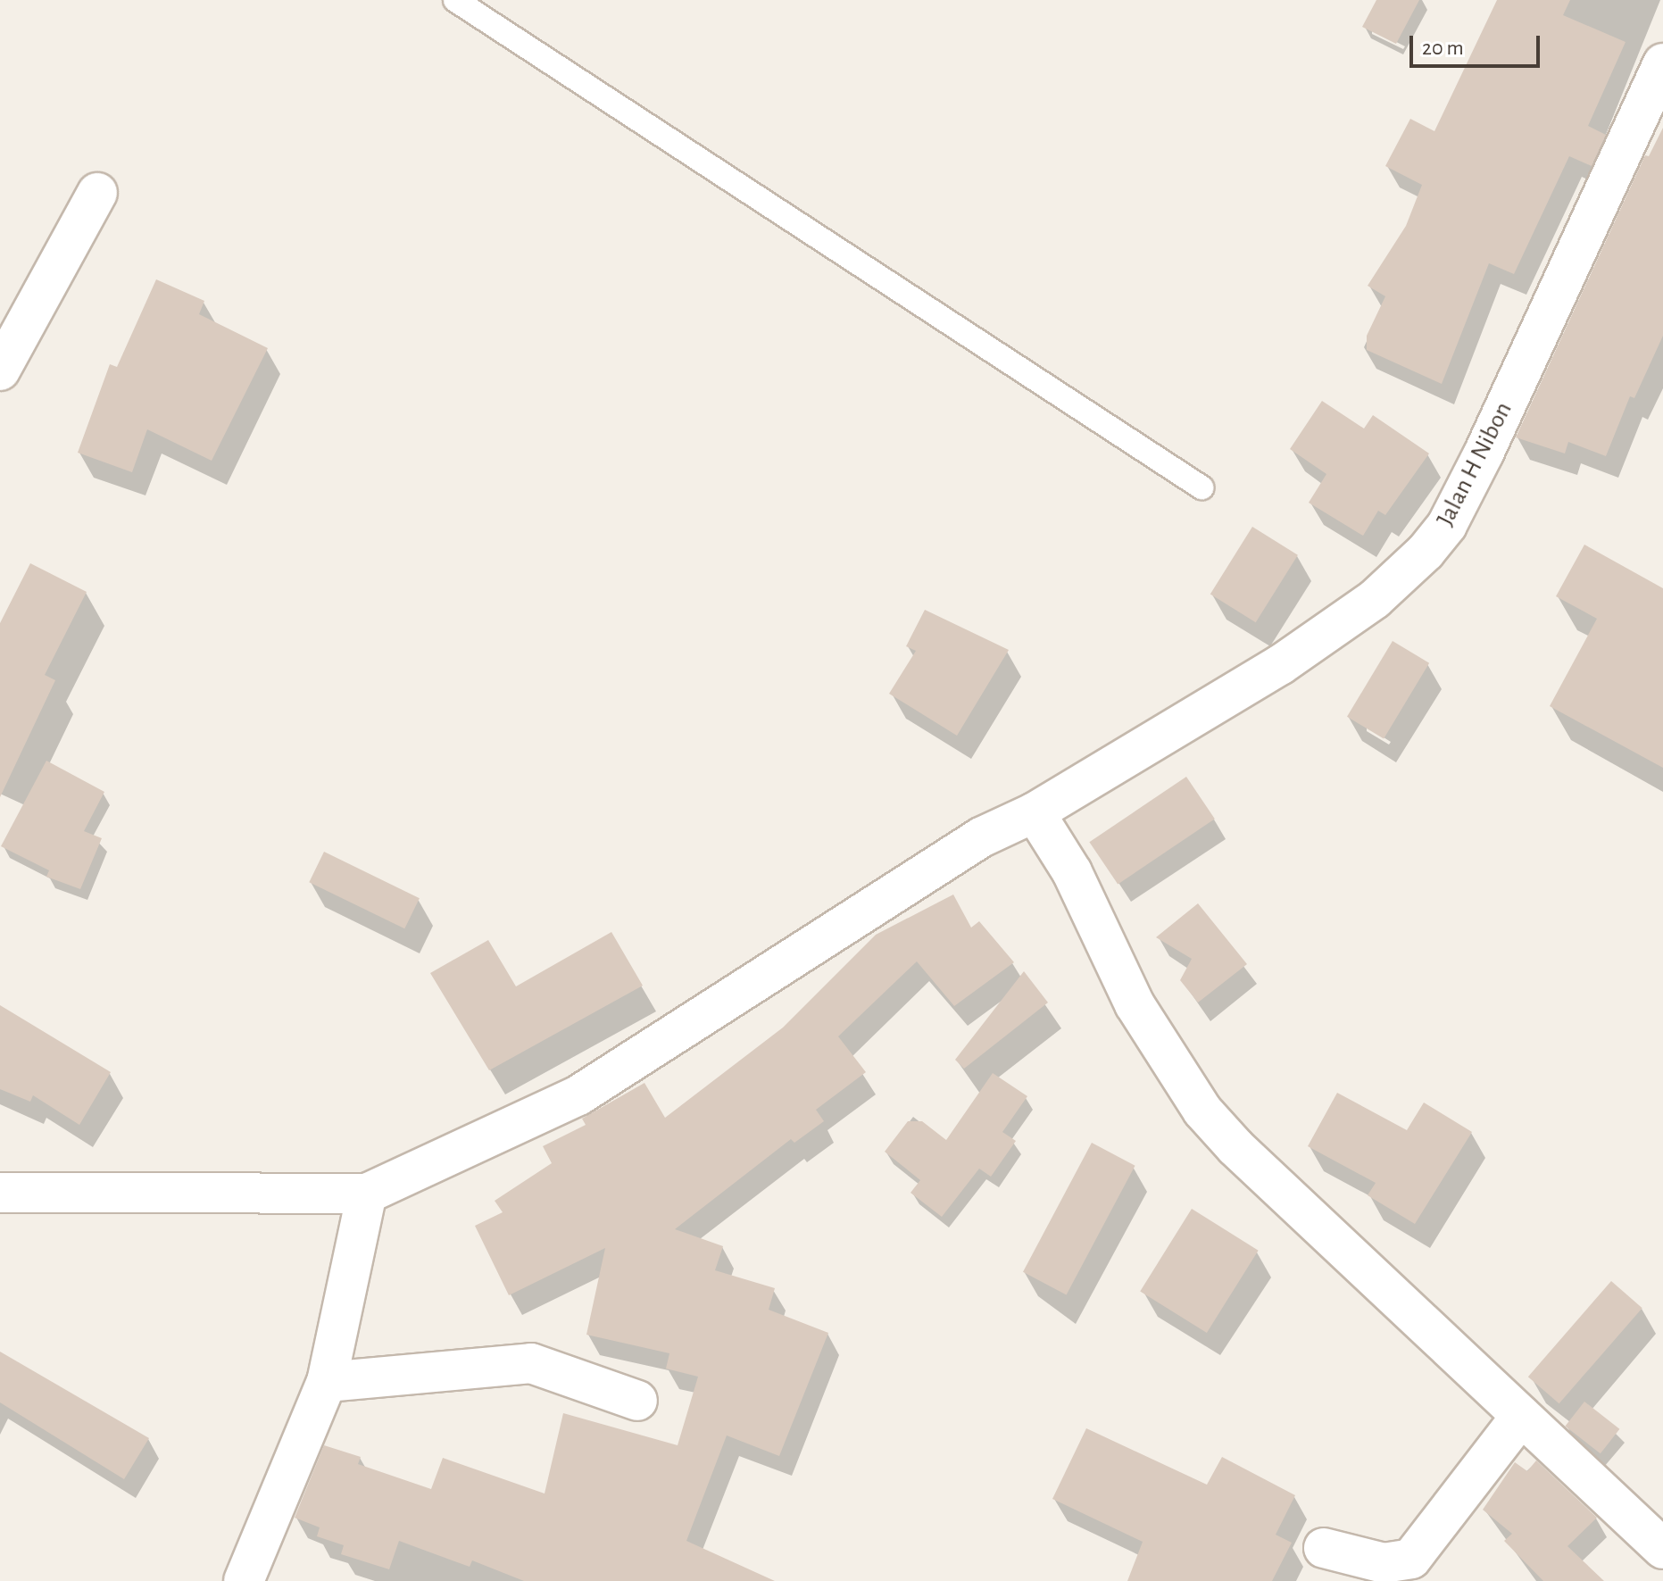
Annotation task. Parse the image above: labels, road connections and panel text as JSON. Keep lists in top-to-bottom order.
{
  "streets": {
    "street": ["Jalan H Nibon"]
  },
  "scale_bar": "20 m"
}
